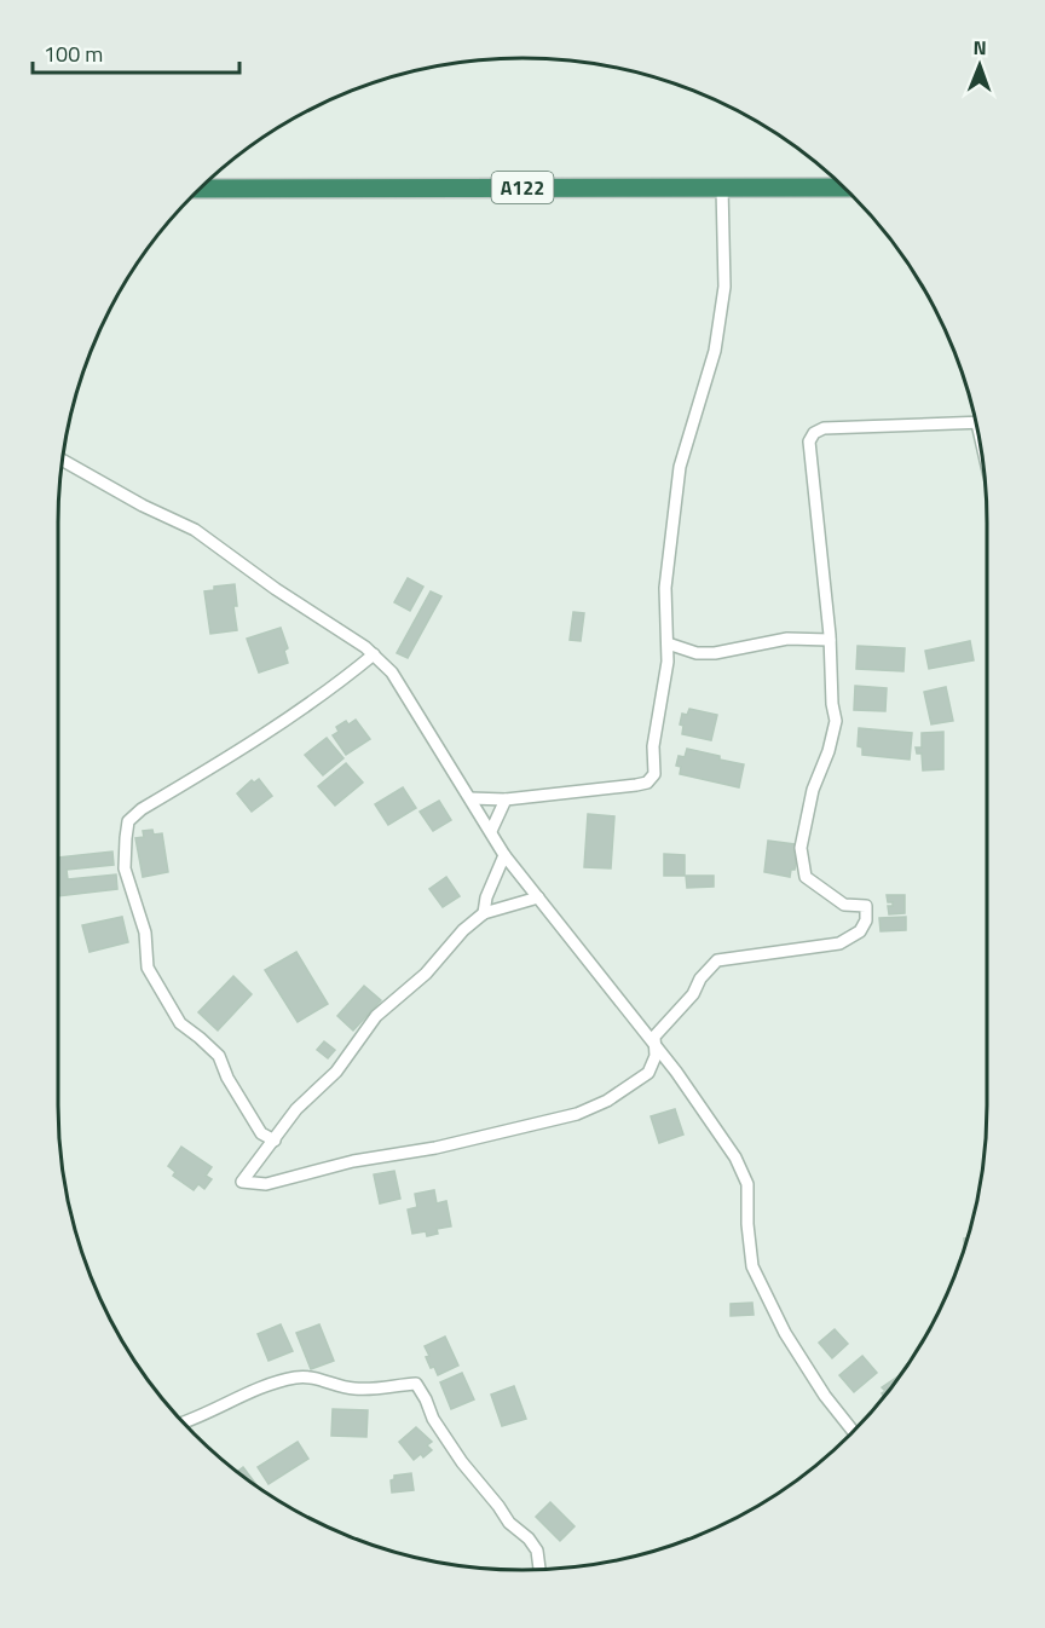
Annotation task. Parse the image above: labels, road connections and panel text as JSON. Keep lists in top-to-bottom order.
{
  "streets": {
    "highway": ["A122"]
  },
  "scale_bar": "100 m",
  "north": "top"
}
